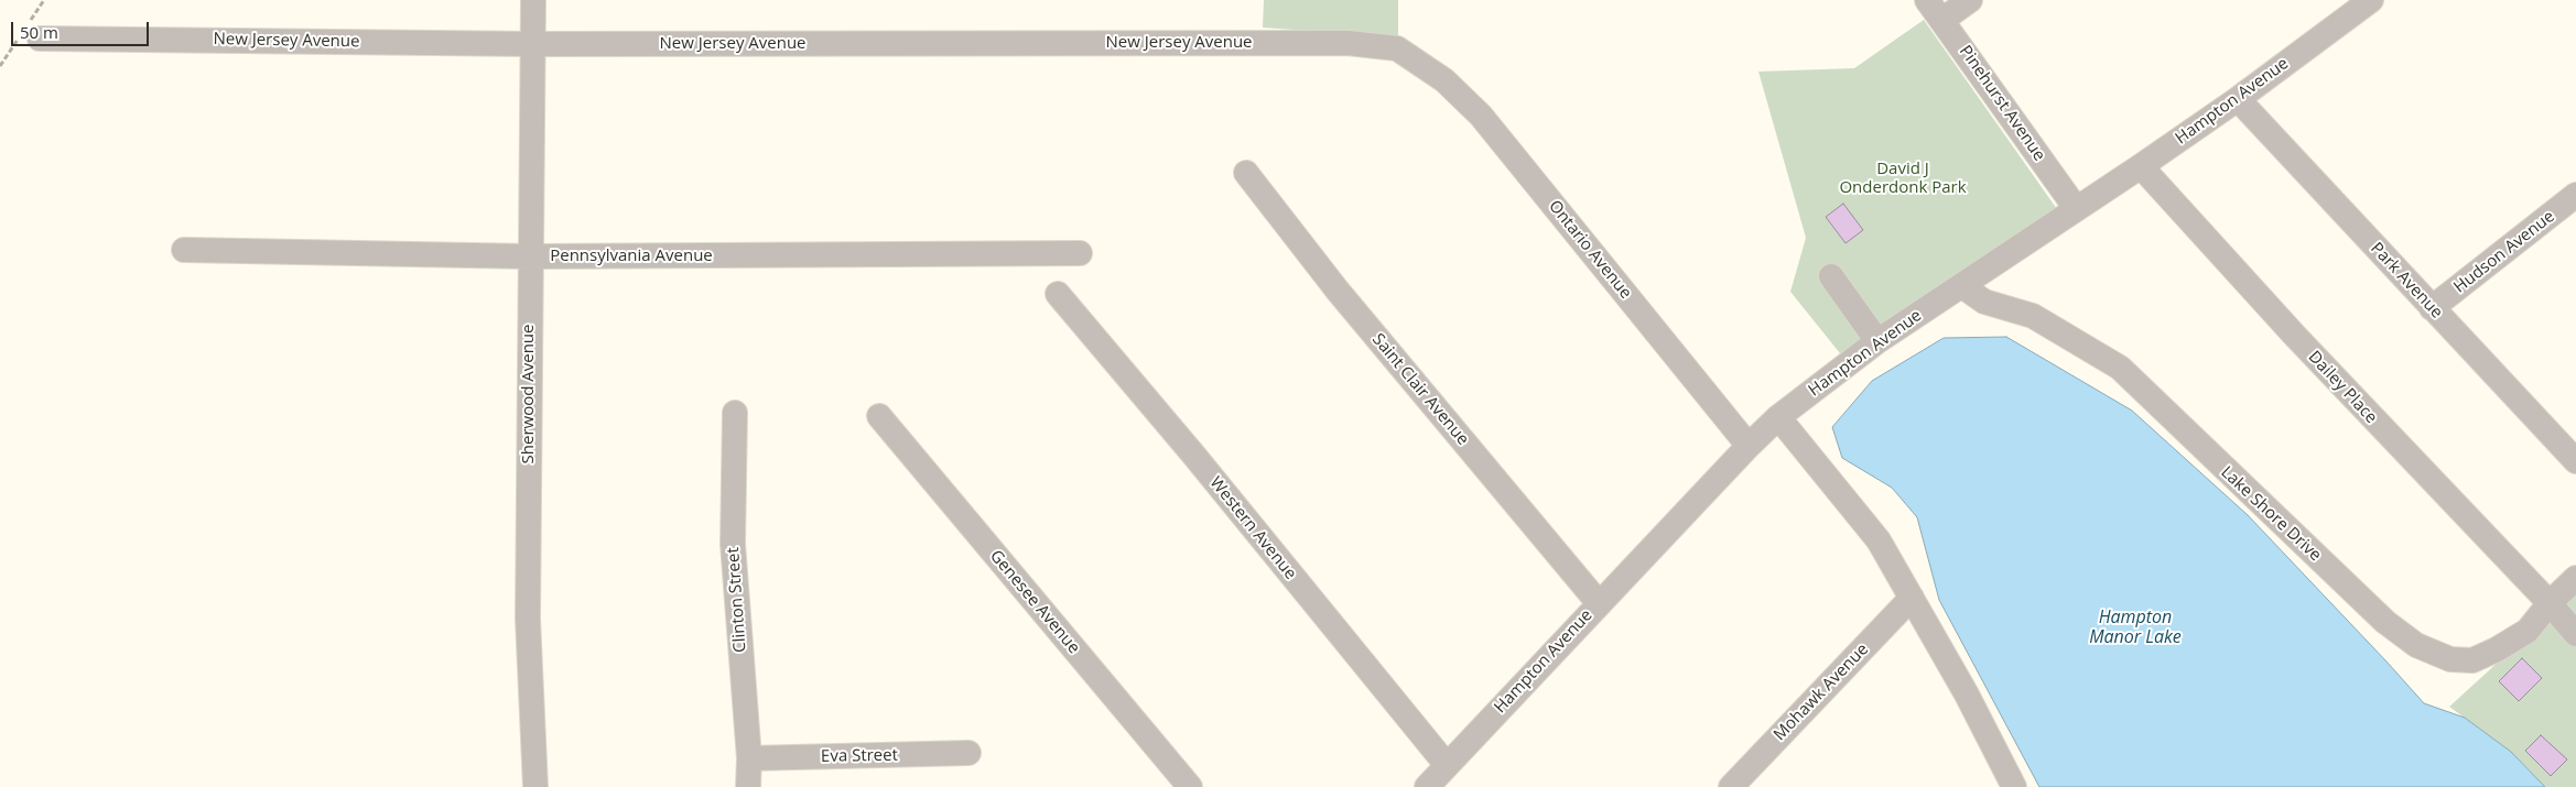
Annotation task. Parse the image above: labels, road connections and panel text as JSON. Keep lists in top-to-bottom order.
{
  "streets": {
    "street": [
      "New Jersey Avenue",
      "Hampton Avenue",
      "Pinehurst Avenue",
      "Ontario Avenue",
      "Hudson Avenue",
      "Pennsylvania Avenue",
      "Park Avenue",
      "Dailey Place",
      "Saint Clair Avenue",
      "Sherwood Avenue",
      "Lake Shore Drive",
      "Western Avenue",
      "Clinton Street",
      "Genesee Avenue",
      "Mohawk Avenue",
      "Eva Street"
    ]
  },
  "crossings": [
    ["New Jersey Avenue", "Ontario Avenue"],
    ["New Jersey Avenue", "Sherwood Avenue"],
    ["Hampton Avenue", "Pinehurst Avenue"],
    ["Hampton Avenue", "Ontario Avenue"],
    ["Hampton Avenue", "Park Avenue"],
    ["Hampton Avenue", "Dailey Place"],
    ["Hampton Avenue", "Saint Clair Avenue"],
    ["Hampton Avenue", "Lake Shore Drive"],
    ["Hampton Avenue", "Western Avenue"],
    ["Hudson Avenue", "Park Avenue"],
    ["Pennsylvania Avenue", "Sherwood Avenue"],
    ["Dailey Place", "Lake Shore Drive"],
    ["Clinton Street", "Eva Street"]
  ],
  "water": ["Hampton Manor Lake"],
  "parks": ["David J Onderdonk Park"],
  "scale_bar": "50 m"
}
